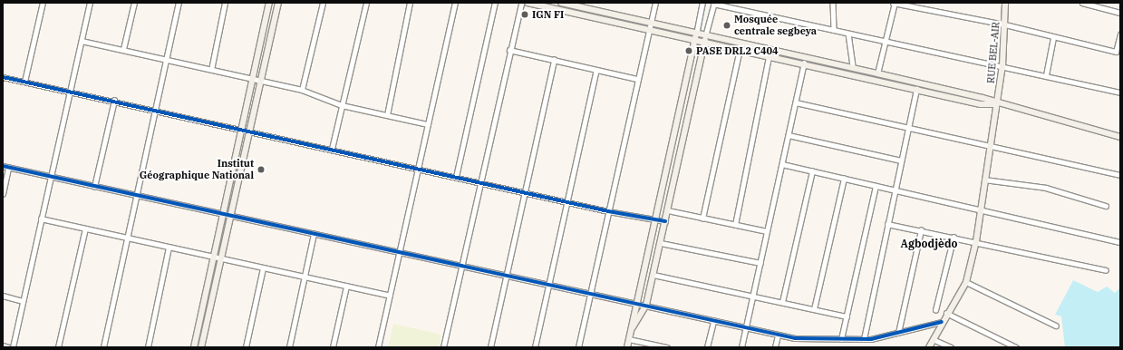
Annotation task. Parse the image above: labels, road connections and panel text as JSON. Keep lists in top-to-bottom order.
{
  "streets": {
    "street": ["RUE BEL-AIR"]
  },
  "districts": ["Agbodjèdo"],
  "places": [
    "IGN FI",
    "Mosquée centrale segbeya",
    "PASE DRL2 C404",
    "Institut Géographique National"
  ]
}
